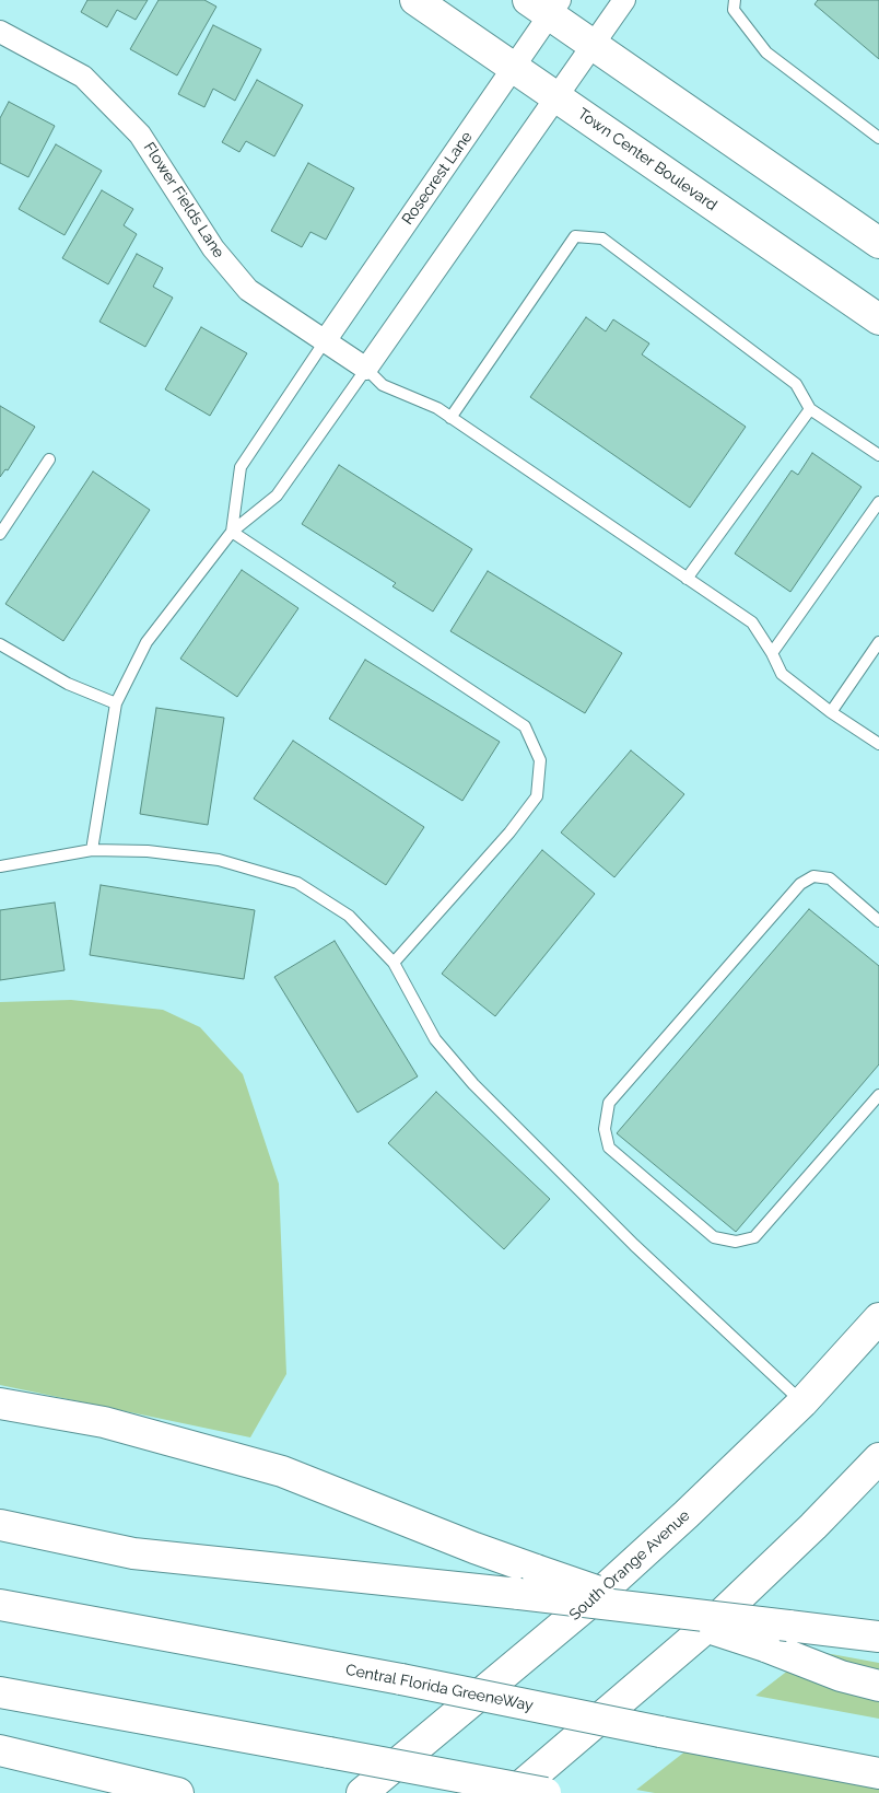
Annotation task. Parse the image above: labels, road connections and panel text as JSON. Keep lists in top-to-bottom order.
{
  "streets": {
    "main road": ["Town Center Boulevard", "South Orange Avenue", "Central Florida GreeneWay"],
    "street": ["Rosecrest Lane", "Flower Fields Lane"]
  },
  "crossings": [
    ["Town Center Boulevard", "Rosecrest Lane"],
    ["Rosecrest Lane", "Flower Fields Lane"]
  ]
}
